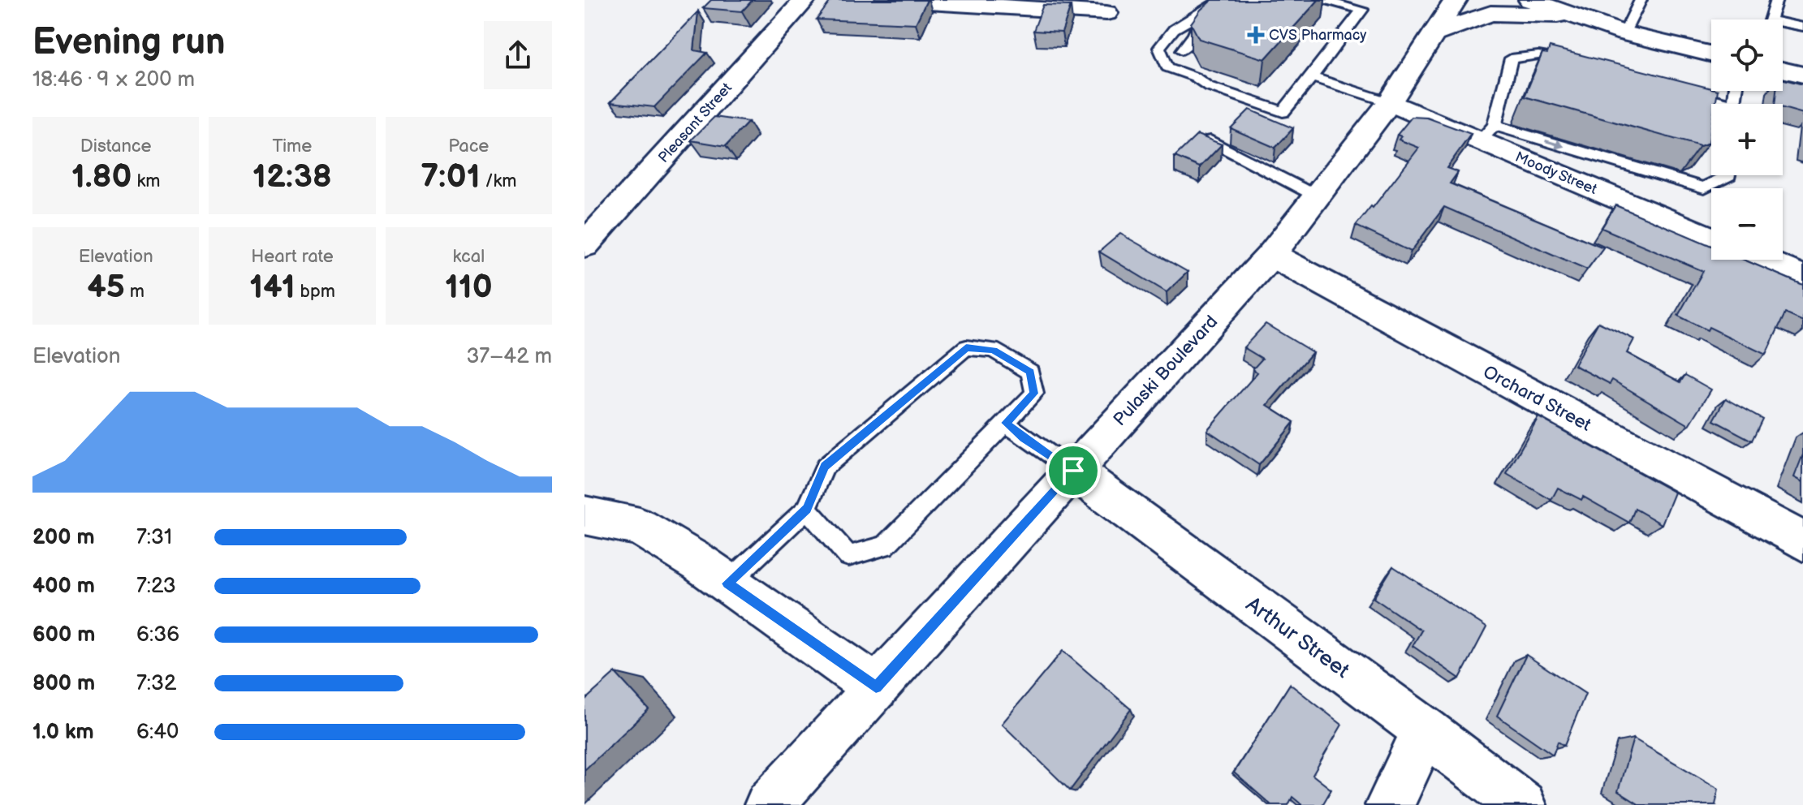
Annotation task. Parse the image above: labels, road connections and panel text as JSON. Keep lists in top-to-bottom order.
{
  "streets": {
    "street": [
      "Pleasant Street",
      "Moody Street",
      "Pulaski Boulevard",
      "Orchard Street",
      "Arthur Street"
    ]
  },
  "crossings": [
    ["Moody Street", "Pulaski Boulevard"],
    ["Pulaski Boulevard", "Orchard Street"],
    ["Pulaski Boulevard", "Arthur Street"]
  ],
  "places": {
    "health": ["CVS Pharmacy"]
  },
  "page": {
    "heading": ["Evening run", "18:46 · 9 × 200 m"],
    "map_buttons": ["+", "−"],
    "stats": [
      ["Distance", "1.80 km"],
      ["Time", "12:38"],
      ["Pace", "7:01 /km"],
      ["Elevation", "45 m"],
      ["Heart rate", "141 bpm"],
      ["kcal", "110"]
    ],
    "chart": ["Elevation", "37–42 m"],
    "list": [
      {
        "name": "200 m",
        "note": "7:31"
      },
      {
        "name": "400 m",
        "note": "7:23"
      },
      {
        "name": "600 m",
        "note": "6:36"
      },
      {
        "name": "800 m",
        "note": "7:32"
      },
      {
        "name": "1.0 km",
        "note": "6:40"
      }
    ]
  }
}
